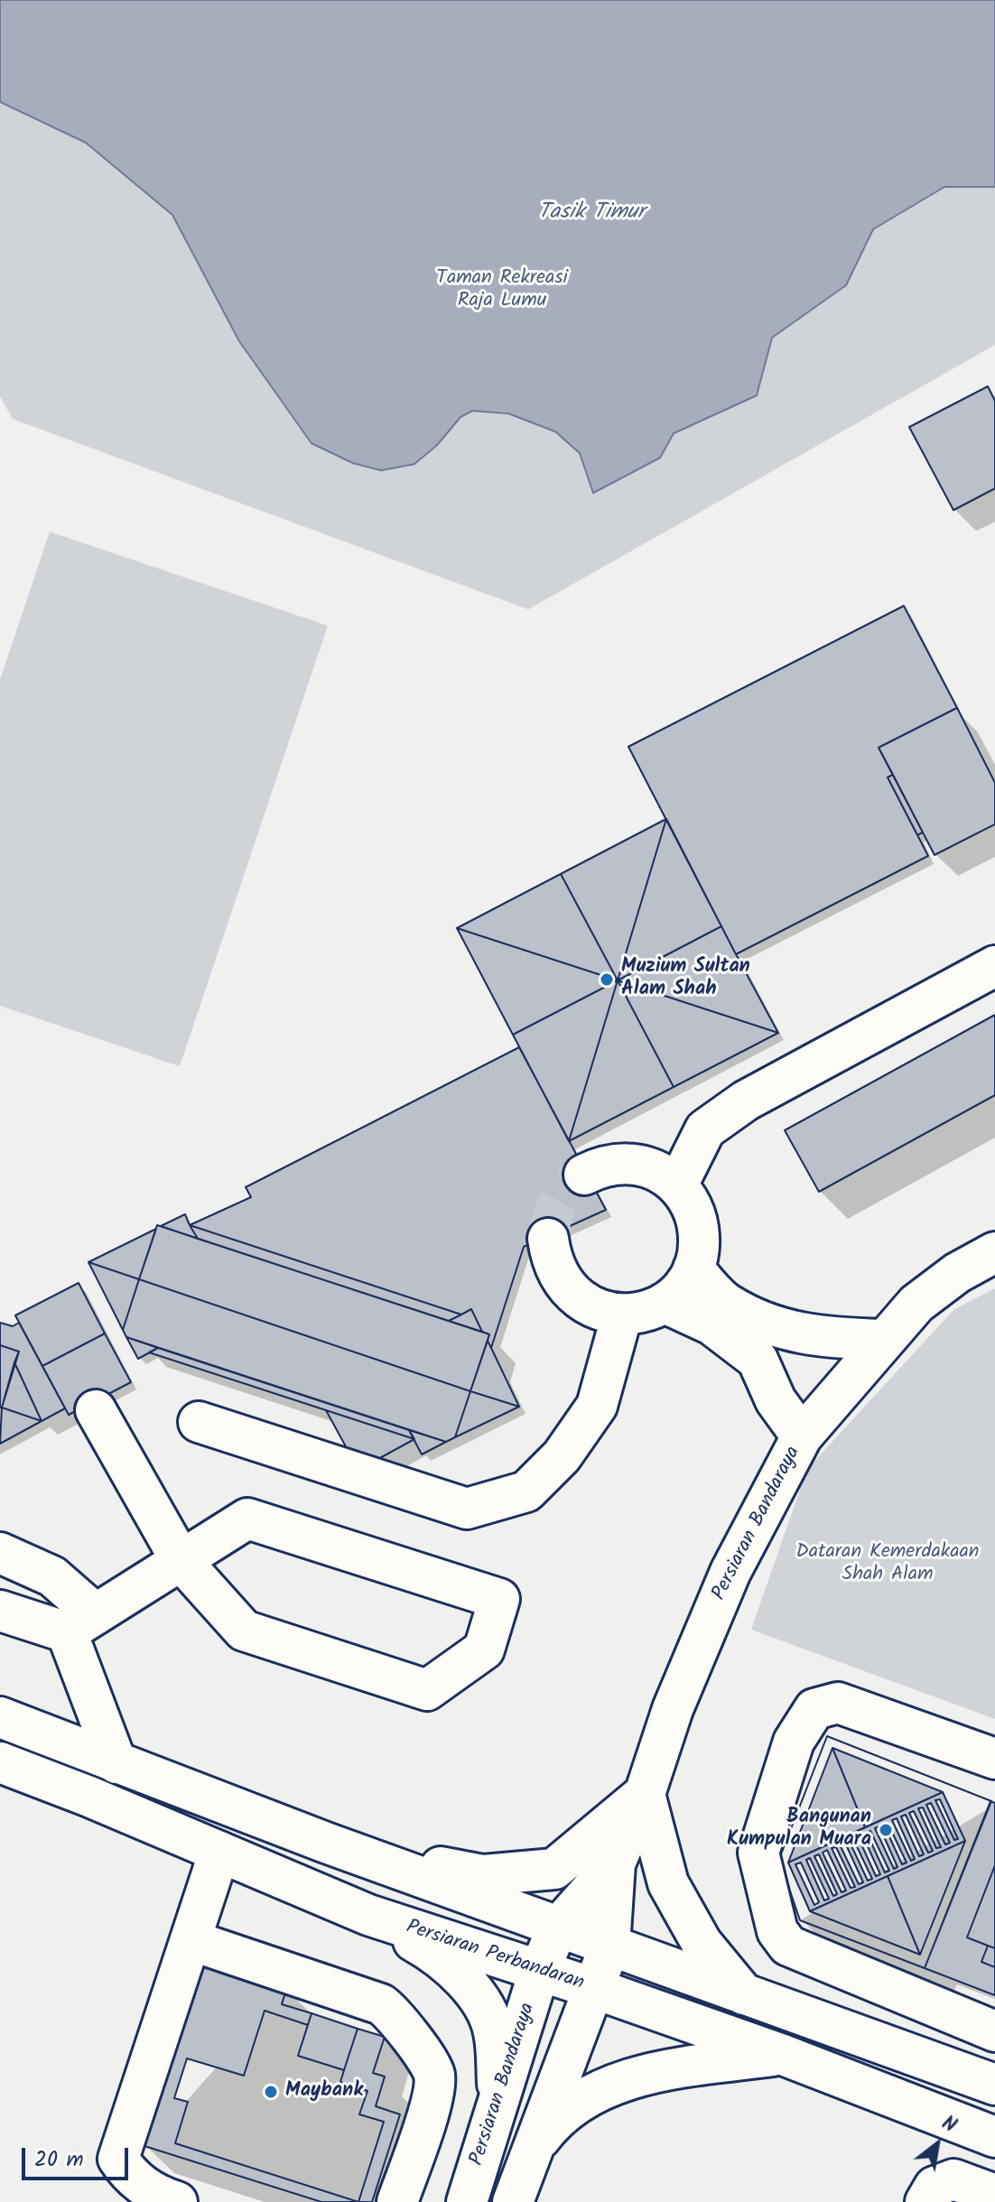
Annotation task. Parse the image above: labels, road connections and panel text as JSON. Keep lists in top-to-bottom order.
{
  "streets": {
    "main road": ["Persiaran Bandaraya", "Persiaran Perbandaran"]
  },
  "crossings": [
    ["Persiaran Bandaraya", "Persiaran Perbandaran"]
  ],
  "water": ["Tasik Timur"],
  "parks": ["Taman Rekreasi Raja Lumu", "Dataran Kemerdakaan Shah Alam"],
  "places": ["Muzium Sultan Alam Shah", "Bangunan Kumpulan Muara", "Maybank"],
  "scale_bar": "20 m",
  "north": "top right"
}
